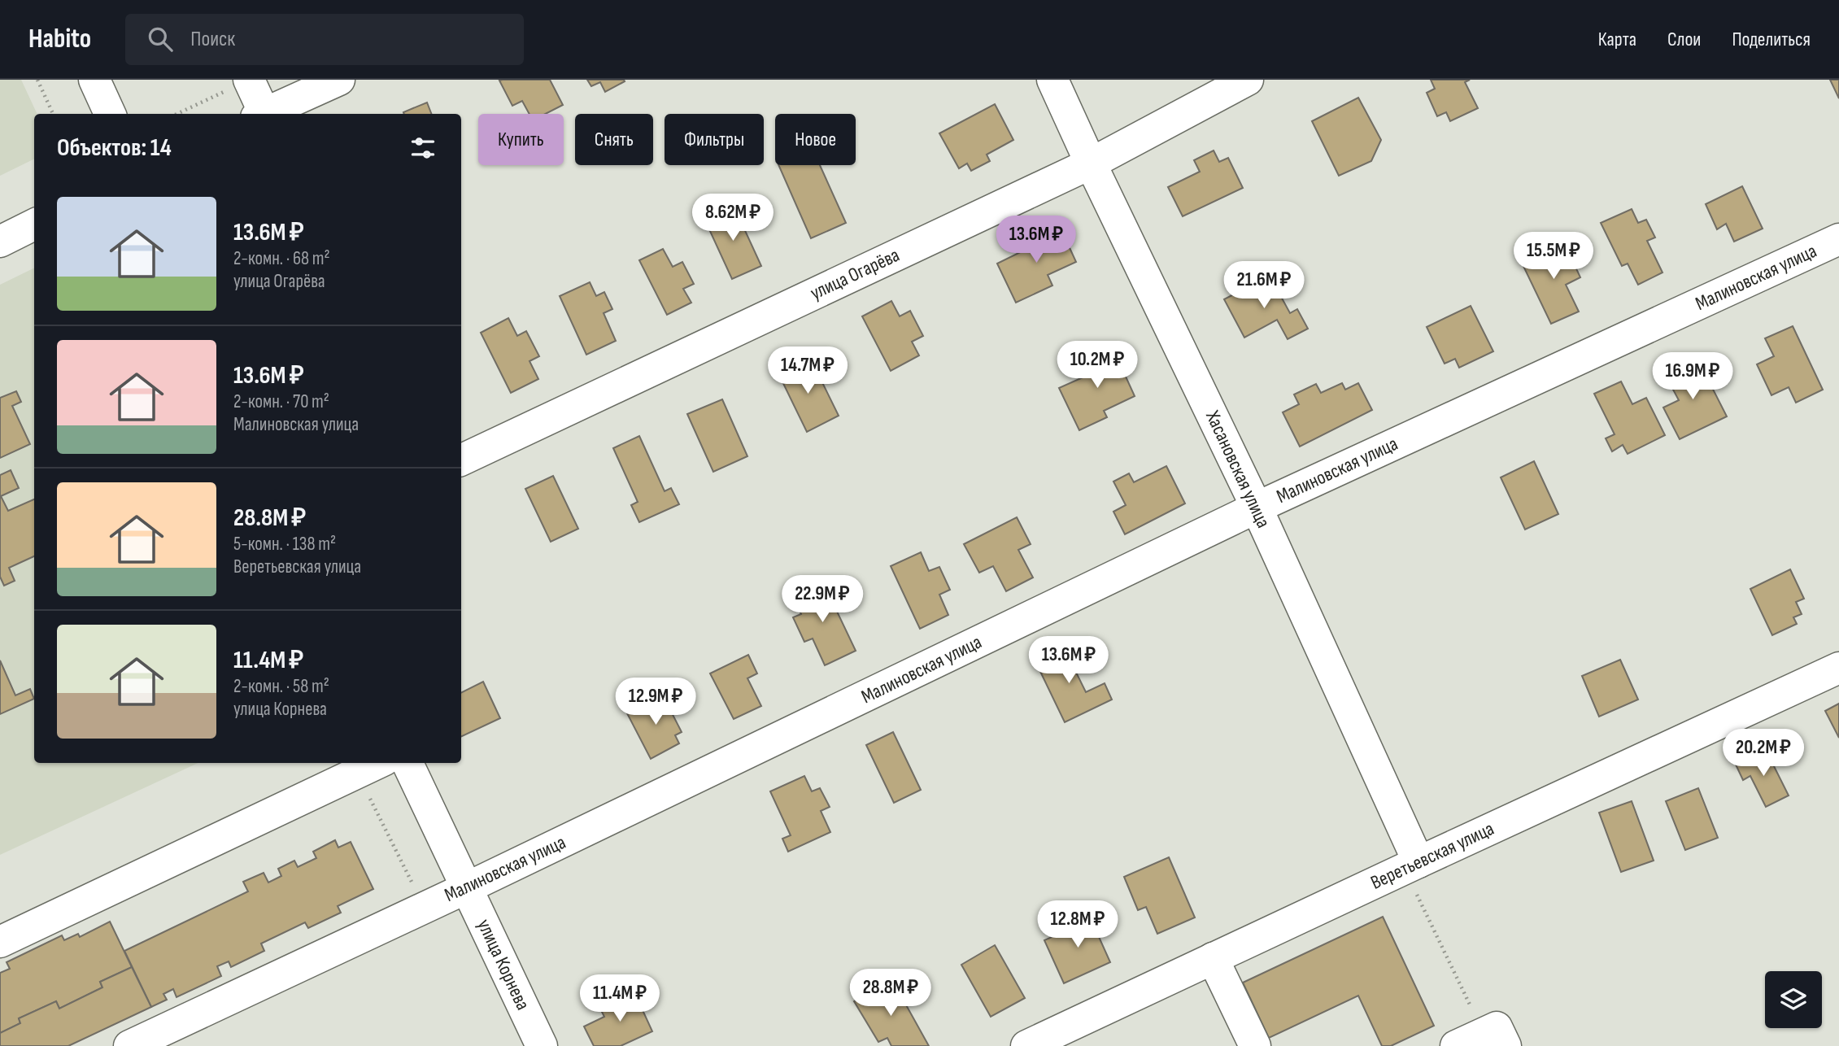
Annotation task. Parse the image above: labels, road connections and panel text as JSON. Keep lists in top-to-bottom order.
{
  "streets": {
    "street": [
      "улица Огарёва",
      "Малиновская улица",
      "Хасановская улица",
      "Веретьевская улица",
      "улица Корнева"
    ]
  },
  "crossings": [
    ["улица Огарёва", "Хасановская улица"],
    ["Малиновская улица", "Хасановская улица"],
    ["Малиновская улица", "улица Корнева"],
    ["Хасановская улица", "Веретьевская улица"]
  ],
  "page": {
    "header": "Habito",
    "search": "Поиск",
    "nav": ["Карта", "Слои", "Поделиться"],
    "chip": [
      "Купить",
      "Снять",
      "Фильтры",
      "Новое"
    ],
    "heading": "Объектов: 14",
    "list": [
      {
        "name": "13.6M ₽",
        "note": "2-комн. · 68 m² · улица Огарёва"
      },
      {
        "name": "13.6M ₽",
        "note": "2-комн. · 70 m² · Малиновская улица"
      },
      {
        "name": "28.8M ₽",
        "note": "5-комн. · 138 m² · Веретьевская улица"
      },
      {
        "name": "11.4M ₽",
        "note": "2-комн. · 58 m² · улица Корнева"
      }
    ],
    "price": [
      "8.62M ₽",
      "13.6M ₽",
      "15.5M ₽",
      "21.6M ₽",
      "10.2M ₽",
      "14.7M ₽",
      "16.9M ₽",
      "22.9M ₽",
      "13.6M ₽",
      "12.9M ₽",
      "20.2M ₽",
      "12.8M ₽",
      "28.8M ₽",
      "11.4M ₽"
    ]
  }
}
